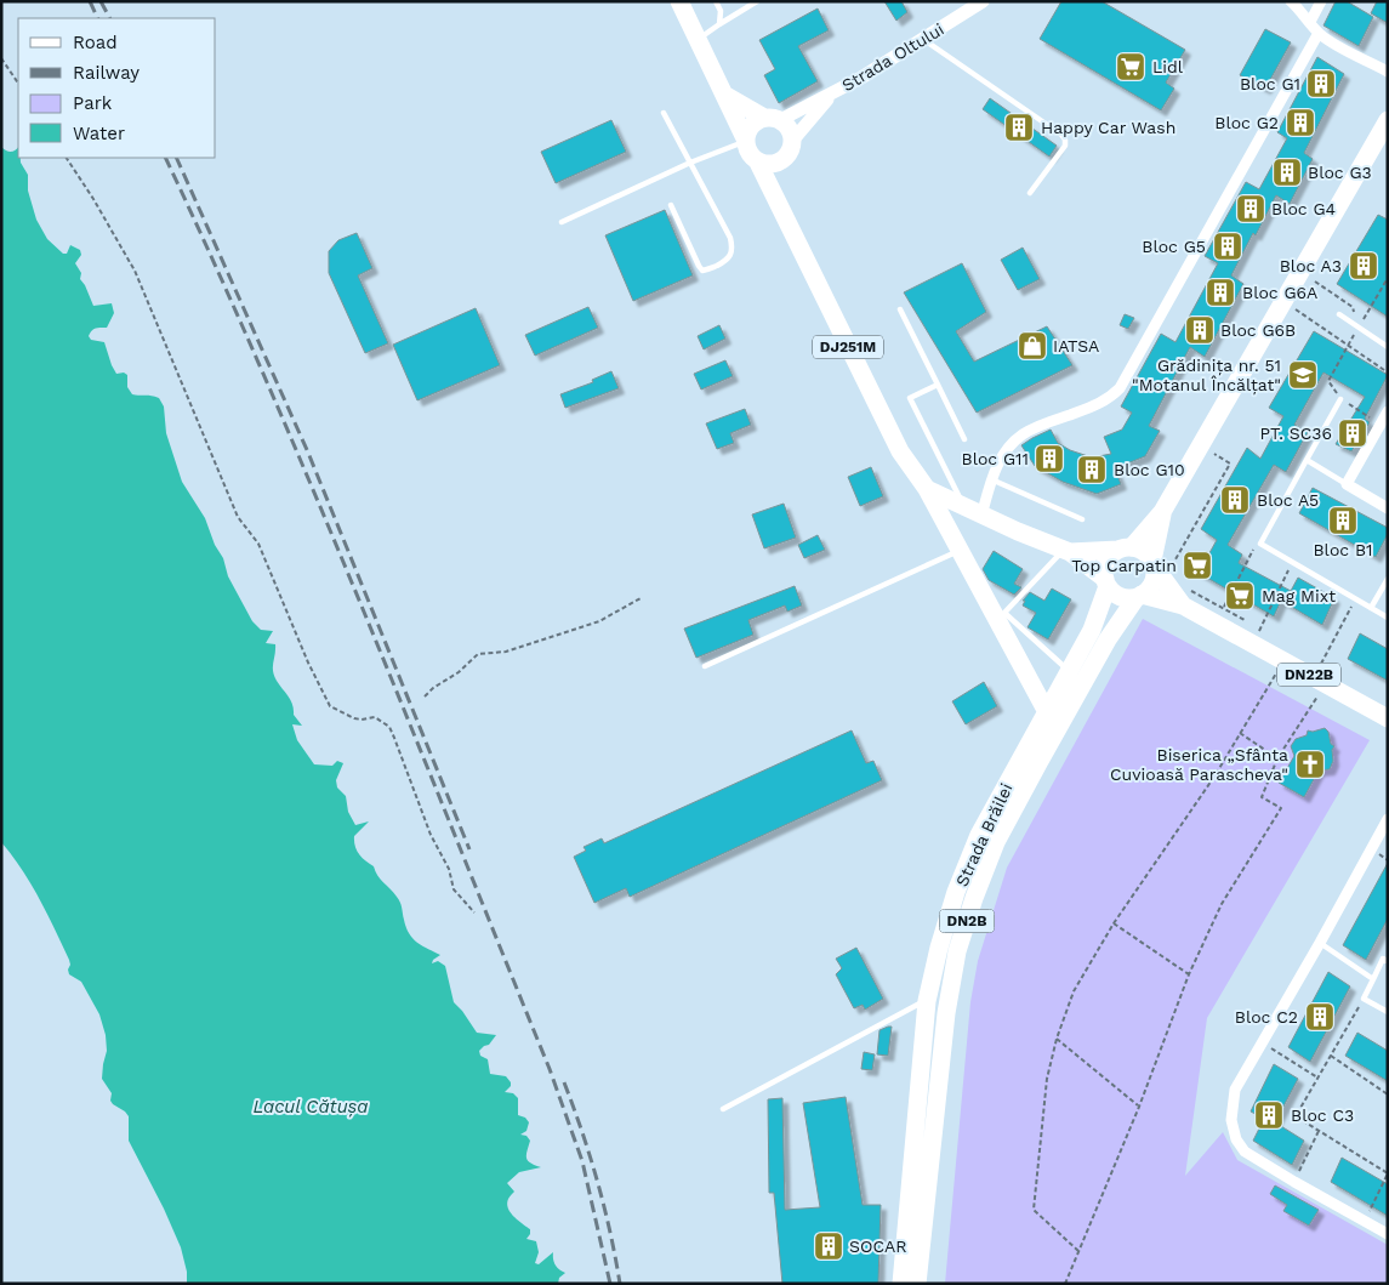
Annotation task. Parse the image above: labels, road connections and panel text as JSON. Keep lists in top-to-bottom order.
{
  "streets": {
    "main road": [
      "DJ251M",
      "DN22B",
      "Strada Brăilei",
      "DN2B"
    ],
    "street": ["Strada Oltului"]
  },
  "crossings": [
    ["Strada Oltului", "DJ251M"],
    ["DJ251M", "DN22B"],
    ["DJ251M", "Strada Brăilei"],
    ["DN22B", "Strada Brăilei"]
  ],
  "water": ["Lacul Cătușa"],
  "places": {
    "supermarket": ["Lidl", "Top Carpatin", "Mag Mixt"],
    "building": [
      "Bloc G1",
      "Bloc G2",
      "Happy Car Wash",
      "Bloc G3",
      "Bloc G4",
      "Bloc G5",
      "Bloc A3",
      "Bloc G6A",
      "Bloc G6B",
      "PT. SC36",
      "Bloc G11",
      "Bloc G10",
      "Bloc A5",
      "Bloc B1",
      "Bloc C2",
      "Bloc C3",
      "SOCAR"
    ],
    "shop": ["IATSA"],
    "school or university": ["Grădinița nr. 51 \"Motanul Încălțat\""],
    "church": ["Biserica „Sfânta Cuvioasă Parascheva\""]
  },
  "legend": [
    "Road",
    "Railway",
    "Park",
    "Water"
  ]
}
